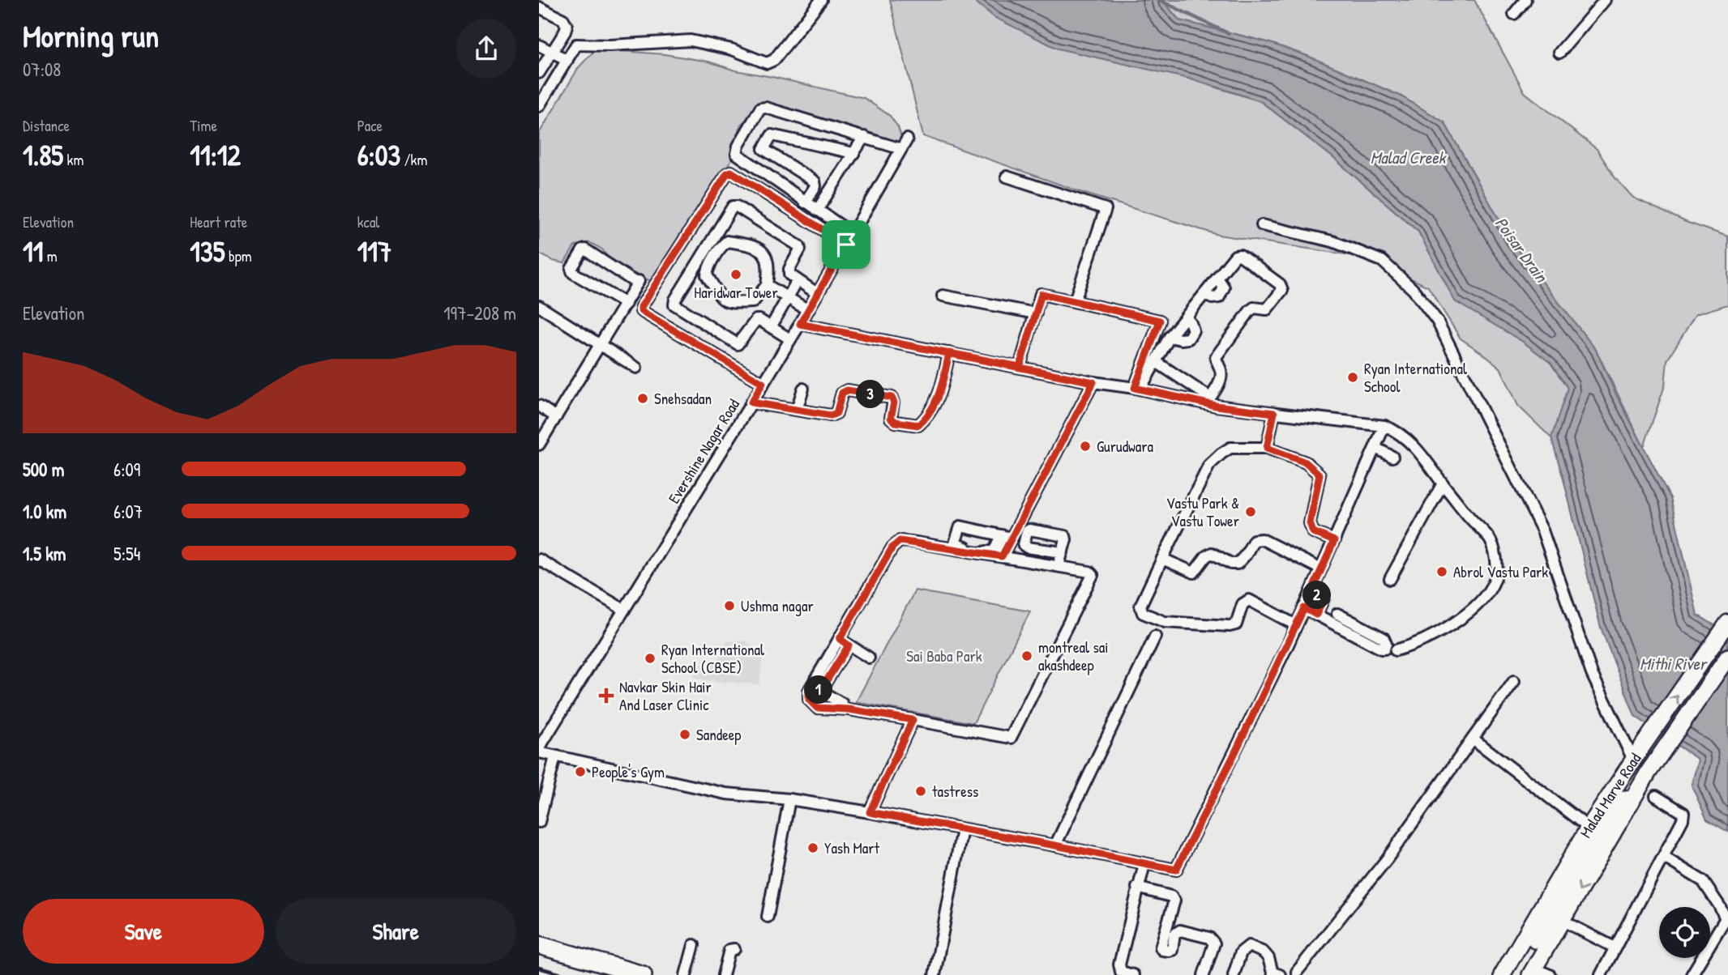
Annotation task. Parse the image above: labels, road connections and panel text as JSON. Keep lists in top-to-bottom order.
{
  "streets": {
    "main road": ["Malad Marve Road"],
    "street": ["Evershine Nagar Road"]
  },
  "water": ["Malad Creek", "Poisar Drain", "Mithi River"],
  "parks": ["Sai Baba Park"],
  "places": {
    "other": [
      "Haridwar Tower",
      "Ryan International School",
      "Snehsadan",
      "Gurudwara",
      "Vastu Park & Vastu Tower",
      "Abrol Vastu Park",
      "Ushma nagar",
      "montreal sai akashdeep",
      "Ryan International School (CBSE)",
      "Sandeep",
      "People's Gym",
      "tastress",
      "Yash Mart"
    ],
    "health": ["Navkar Skin Hair And Laser Clinic"]
  },
  "page": {
    "heading": ["Morning run", "07:08"],
    "stats": [
      ["Distance", "1.85 km"],
      ["Time", "11:12"],
      ["Pace", "6:03 /km"],
      ["Elevation", "11 m"],
      ["Heart rate", "135 bpm"],
      ["kcal", "117"]
    ],
    "chart": ["Elevation", "197–208 m"],
    "pins": ["3", "2", "1"],
    "list": [
      {
        "name": "500 m",
        "note": "6:09"
      },
      {
        "name": "1.0 km",
        "note": "6:07"
      },
      {
        "name": "1.5 km",
        "note": "5:54"
      }
    ],
    "buttons": ["Save", "Share"]
  }
}
